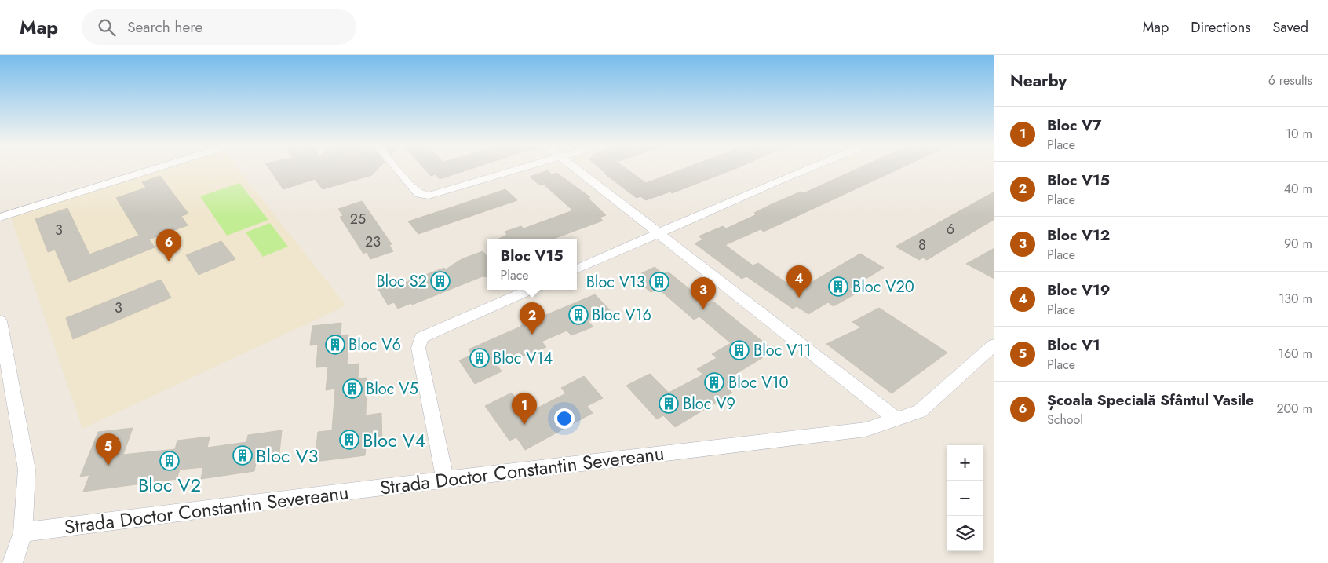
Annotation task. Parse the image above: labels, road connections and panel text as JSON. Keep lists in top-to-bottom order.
{
  "streets": {
    "street": ["Strada Doctor Constantin Severeanu"]
  },
  "places": {
    "building": [
      "Bloc S2",
      "Bloc V13",
      "Bloc V20",
      "Bloc V16",
      "Bloc V6",
      "Bloc V11",
      "Bloc V14",
      "Bloc V10",
      "Bloc V5",
      "Bloc V9",
      "Bloc V4",
      "Bloc V3",
      "Bloc V2"
    ]
  },
  "house_numbers": [
    "25",
    "6",
    "3",
    "23",
    "8",
    "3"
  ],
  "page": {
    "header": "Map",
    "search": "Search here",
    "nav": ["Map", "Directions", "Saved"],
    "heading": ["Nearby", "6 results"],
    "list": [
      {
        "mark": "1",
        "name": "Bloc V7",
        "note": "Place",
        "value": "10 m"
      },
      {
        "mark": "2",
        "name": "Bloc V15",
        "note": "Place",
        "value": "40 m"
      },
      {
        "mark": "3",
        "name": "Bloc V12",
        "note": "Place",
        "value": "90 m"
      },
      {
        "mark": "4",
        "name": "Bloc V19",
        "note": "Place",
        "value": "130 m"
      },
      {
        "mark": "5",
        "name": "Bloc V1",
        "note": "Place",
        "value": "160 m"
      },
      {
        "mark": "6",
        "name": "Școala Specială Sfântul Vasile",
        "note": "School",
        "value": "200 m"
      }
    ],
    "pins": [
      "6",
      "4",
      "3",
      "2",
      "1",
      "5"
    ],
    "popup": ["Bloc V15", "Place"],
    "map_buttons": ["+", "−"]
  }
}
